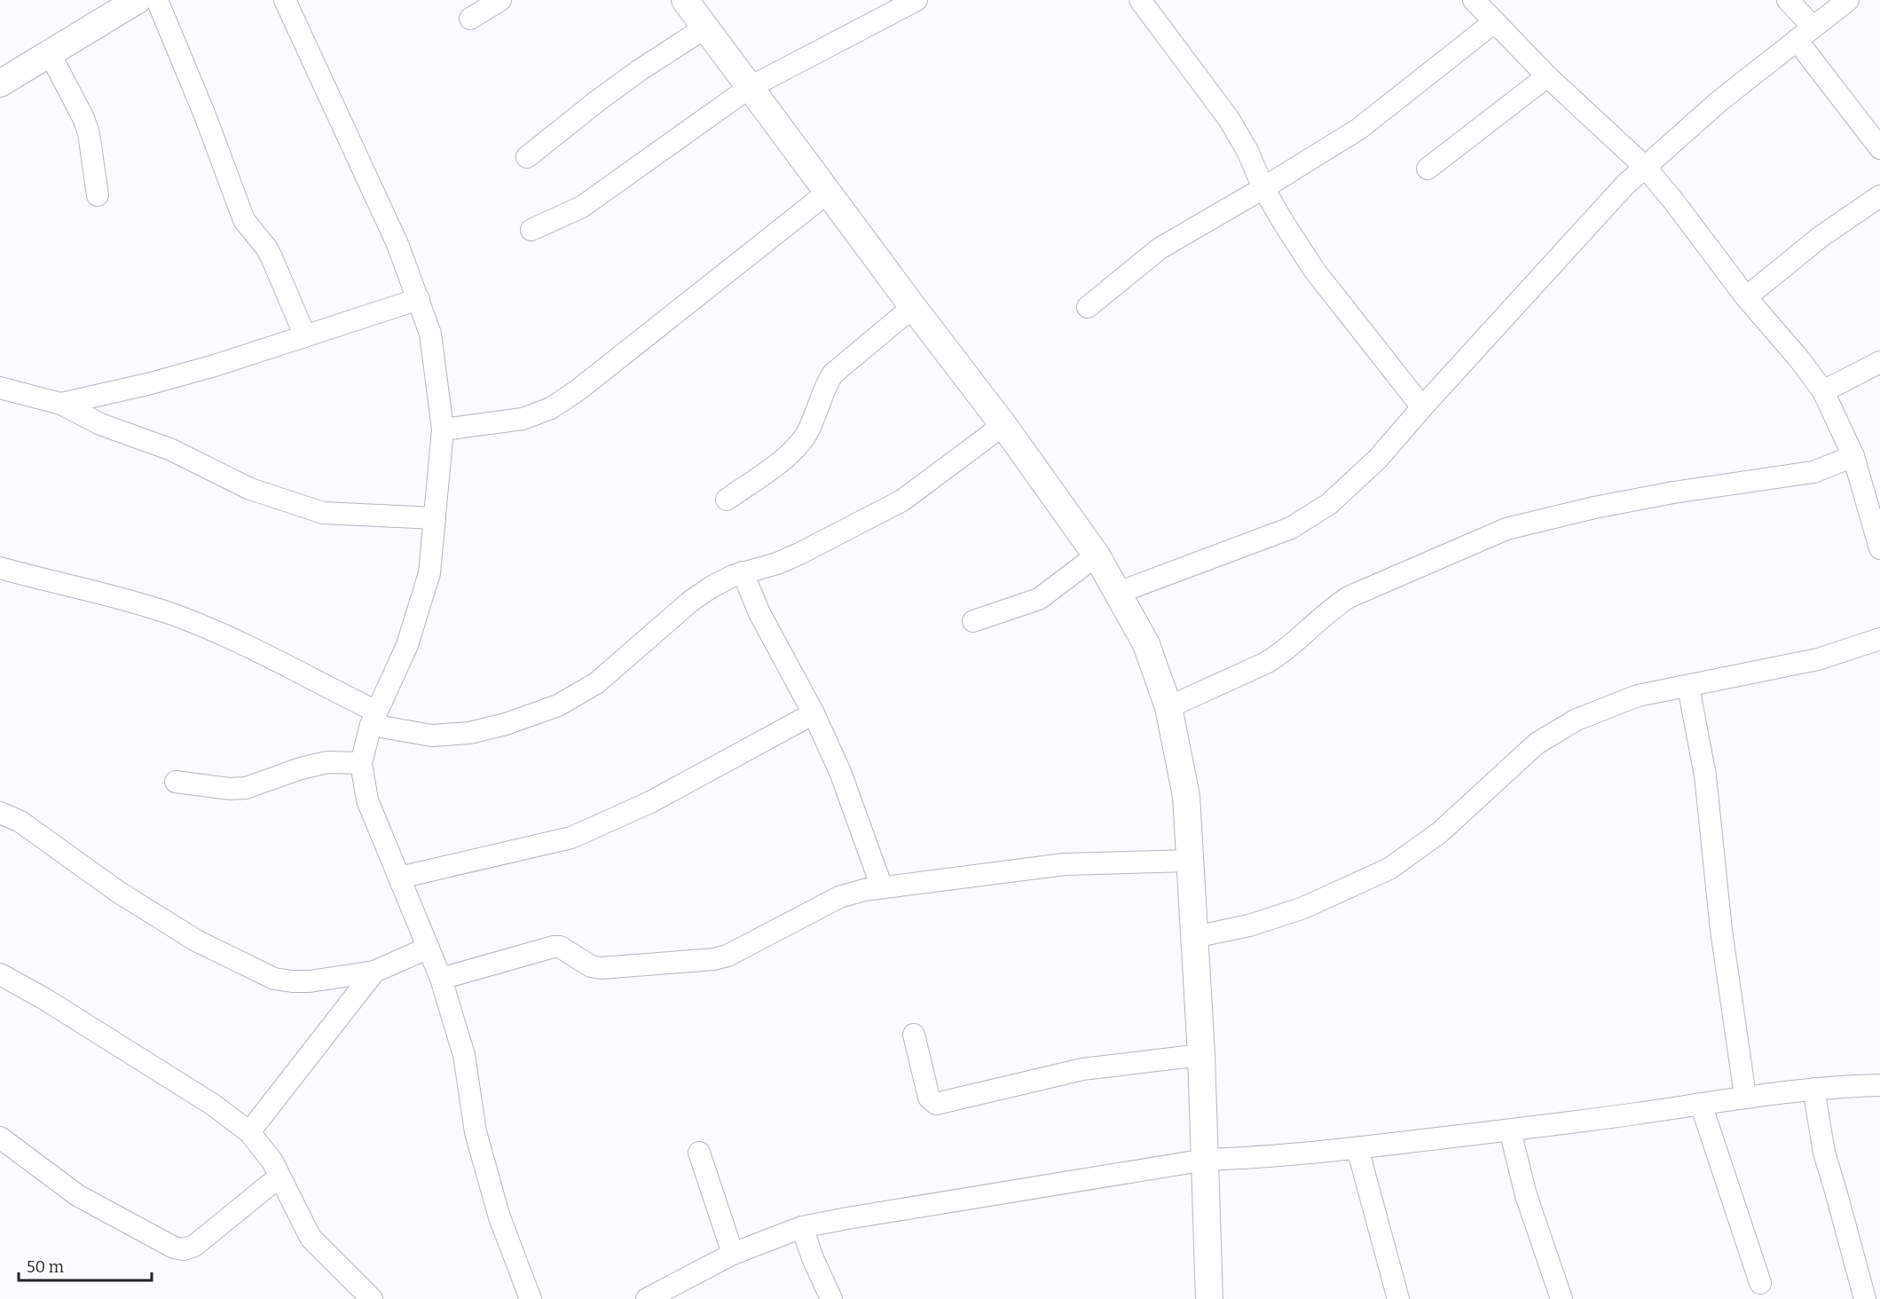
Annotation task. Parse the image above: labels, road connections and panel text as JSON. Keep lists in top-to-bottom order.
{
  "scale_bar": "50 m"
}
